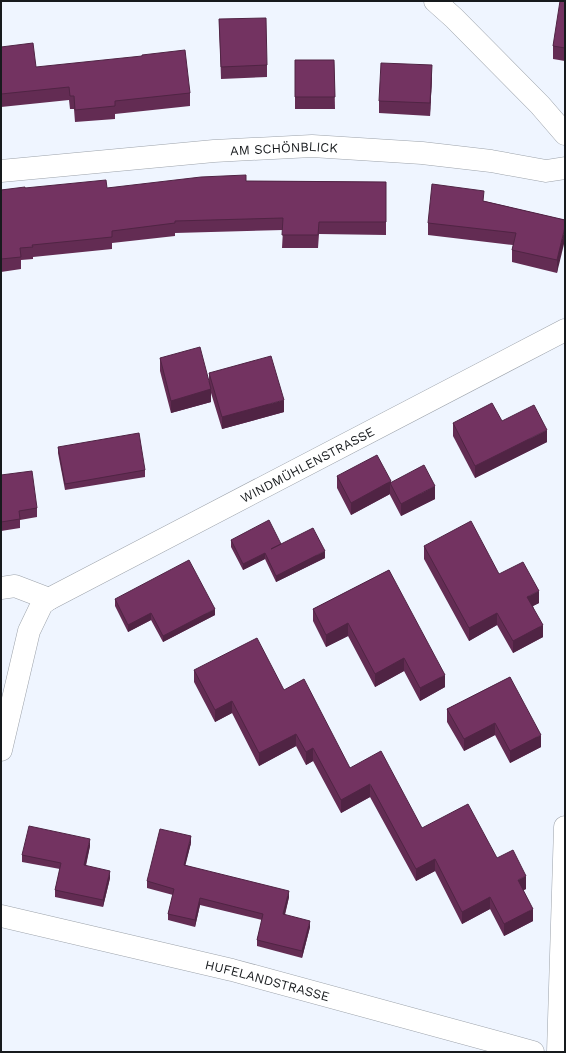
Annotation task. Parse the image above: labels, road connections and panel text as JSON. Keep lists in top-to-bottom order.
{
  "streets": {
    "street": ["AM SCHÖNBLICK", "WINDMÜHLENSTRASSE", "HUFELANDSTRASSE"]
  }
}
